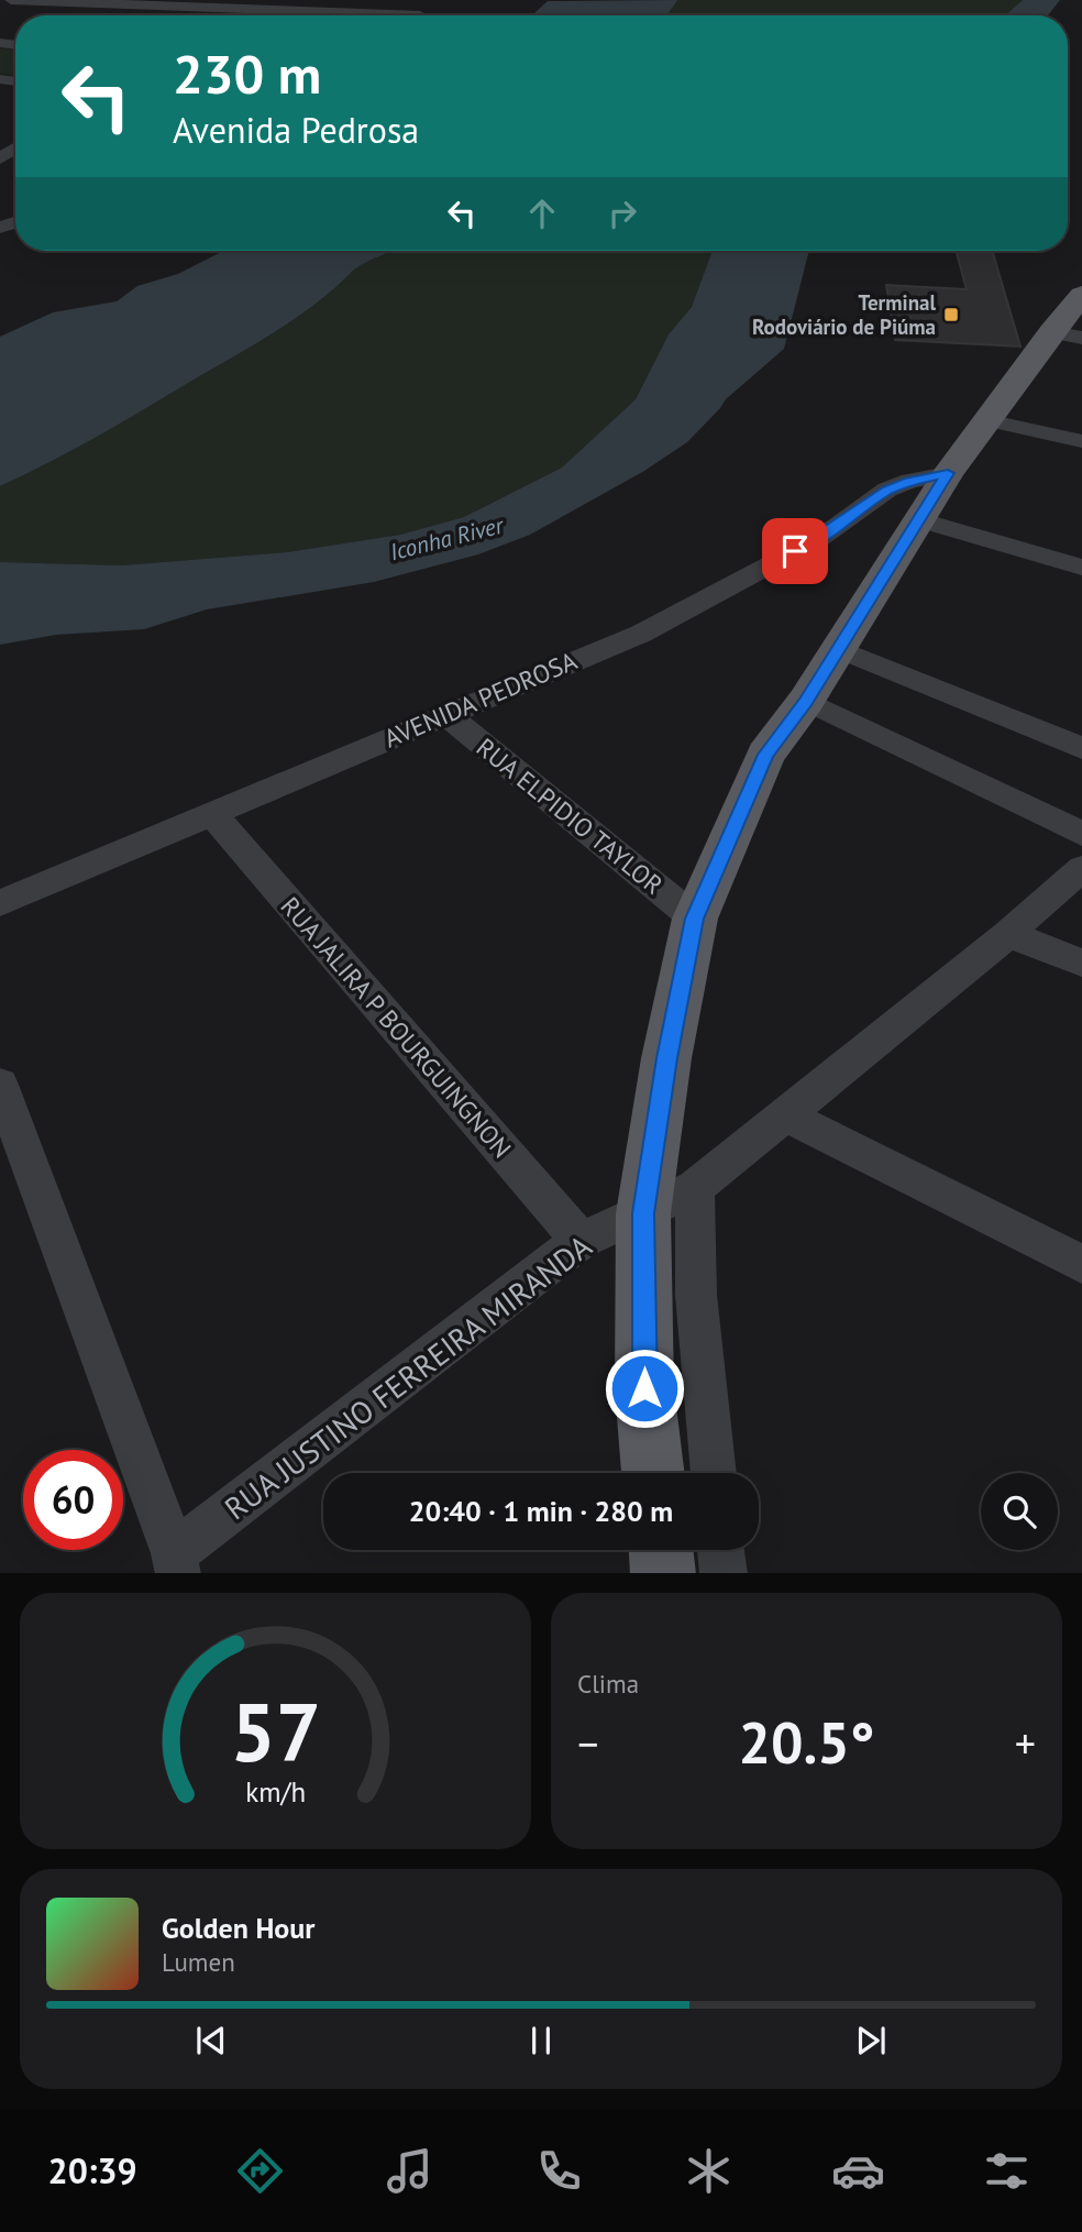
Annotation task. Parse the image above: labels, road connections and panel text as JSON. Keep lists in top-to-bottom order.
{
  "streets": {
    "street": [
      "AVENIDA PEDROSA",
      "RUA ELPIDIO TAYLOR",
      "RUA JALIRA P BOURGUINGNON",
      "RUA JUSTINO FERREIRA MIRANDA"
    ]
  },
  "crossings": [
    ["AVENIDA PEDROSA", "RUA ELPIDIO TAYLOR"],
    ["AVENIDA PEDROSA", "RUA JALIRA P BOURGUINGNON"],
    ["RUA JALIRA P BOURGUINGNON", "RUA JUSTINO FERREIRA MIRANDA"]
  ],
  "water": ["Iconha River"],
  "places": {
    "transit": ["Terminal Rodoviário de Piúma"]
  },
  "page": {
    "turn": ["230 m", "Avenida Pedrosa"],
    "limit": "60",
    "trip": "20:40 · 1 min · 280 m",
    "tile": "Clima",
    "heat": ["−", "20.5°", "+"],
    "song": ["Golden Hour", "Lumen"],
    "tabs": "20:39",
    "gauge": ["57", "km/h"]
  }
}
